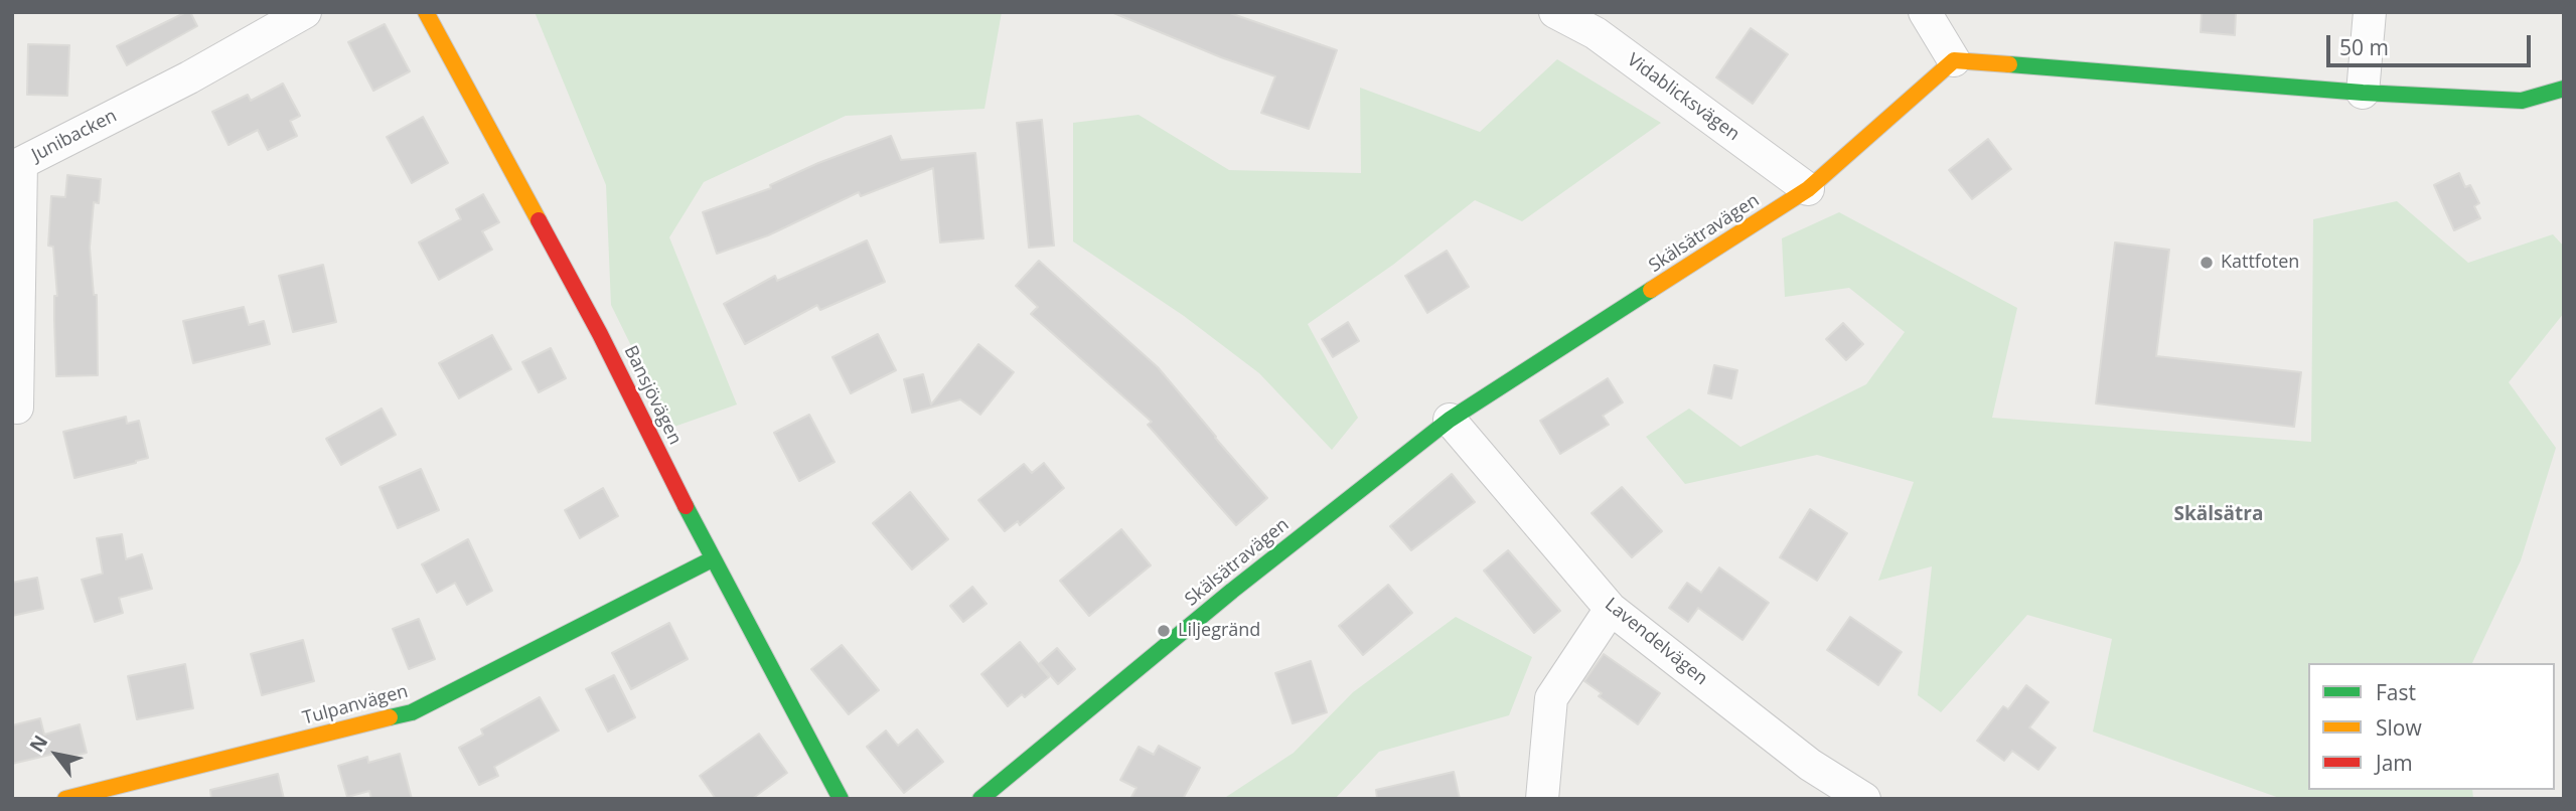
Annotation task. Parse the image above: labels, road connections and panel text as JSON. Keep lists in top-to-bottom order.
{
  "streets": {
    "street": [
      "Vidablicksvägen",
      "Junibacken",
      "Skälsätravägen",
      "Bansjövägen",
      "Lavendelvägen",
      "Tulpanvägen"
    ]
  },
  "crossings": [
    ["Vidablicksvägen", "Skälsätravägen"],
    ["Skälsätravägen", "Lavendelvägen"],
    ["Bansjövägen", "Tulpanvägen"]
  ],
  "districts": ["Skälsätra"],
  "places": ["Kattfoten", "Liljegränd"],
  "legend": ["Fast", "Slow", "Jam"],
  "scale_bar": "50 m",
  "north": "top left"
}
